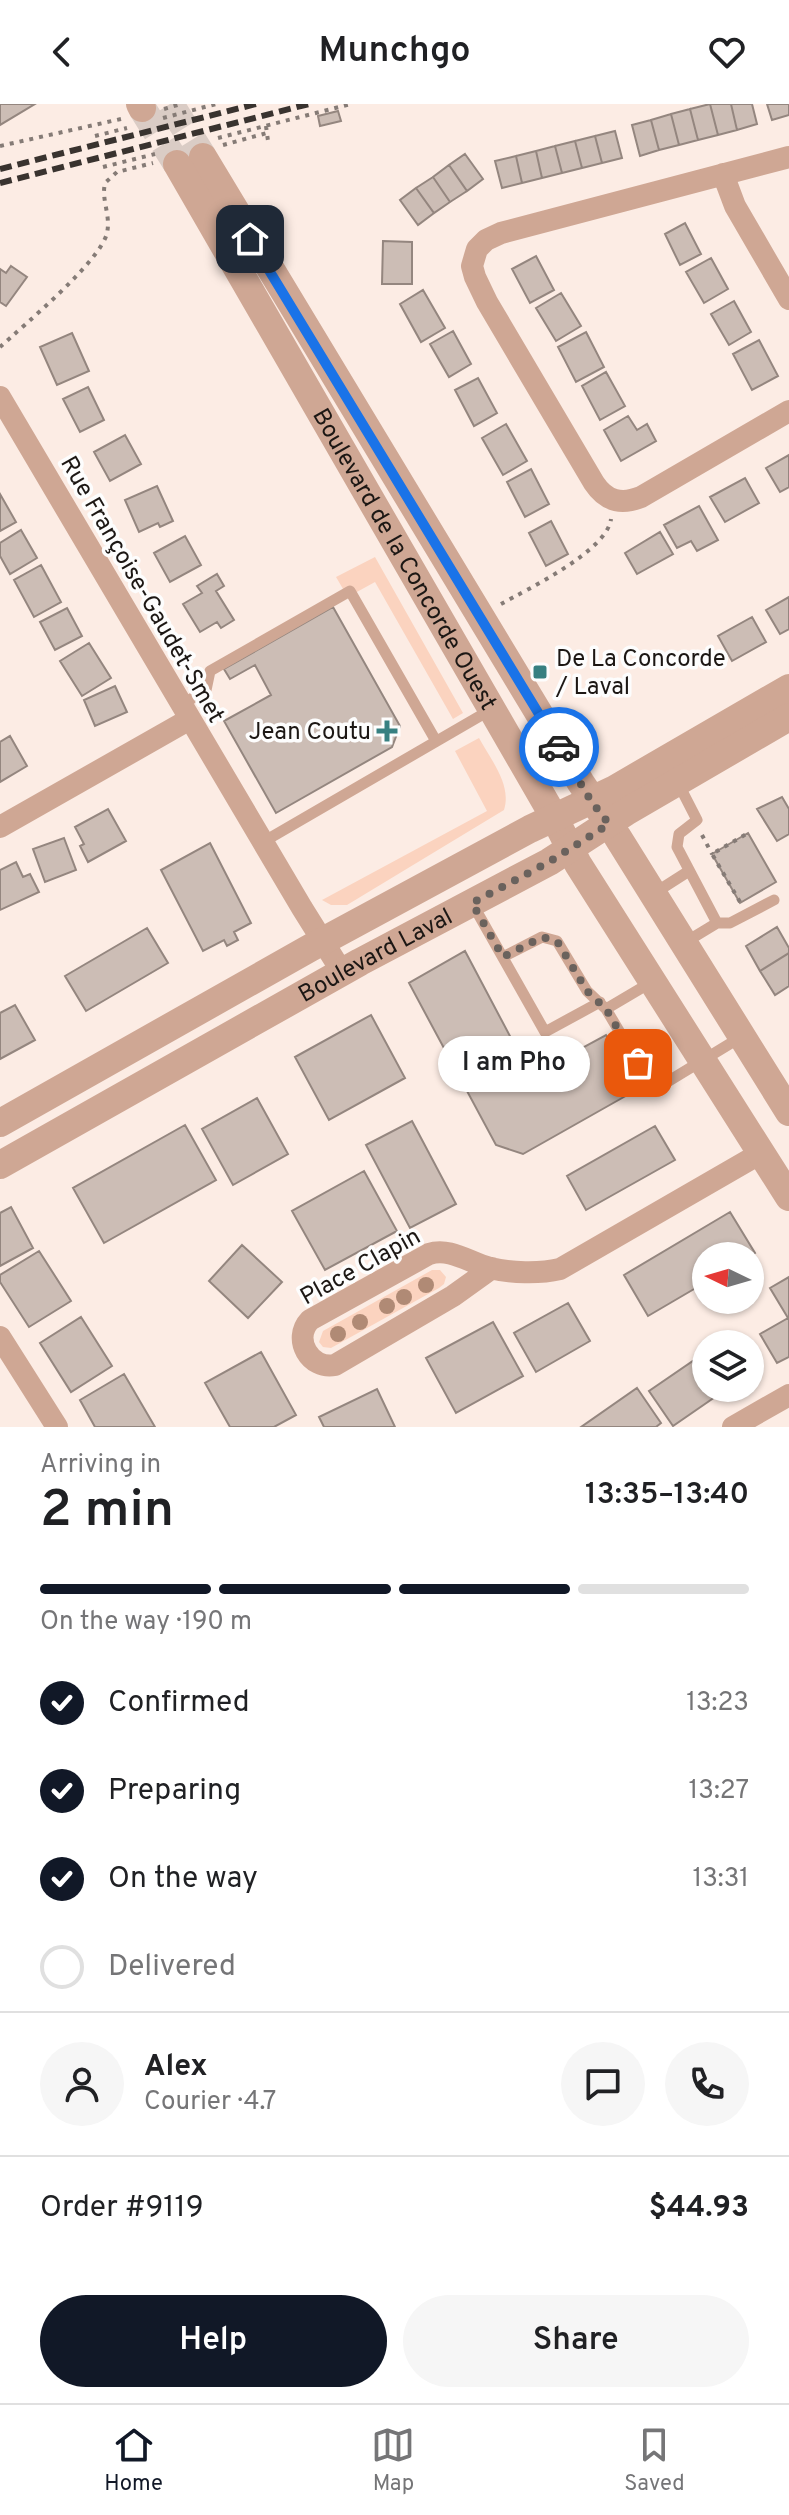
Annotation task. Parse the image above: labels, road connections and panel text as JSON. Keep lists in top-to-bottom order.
{
  "streets": {
    "street": [
      "Boulevard de la Concorde Ouest",
      "Rue Françoise-Gaudet-Smet",
      "Boulevard Laval",
      "Place Clapin"
    ]
  },
  "crossings": [
    ["Boulevard de la Concorde Ouest", "Boulevard Laval"],
    ["Boulevard de la Concorde Ouest", "Place Clapin"],
    ["Rue Françoise-Gaudet-Smet", "Boulevard Laval"]
  ],
  "places": {
    "transit": ["De La Concorde / Laval"],
    "health": ["Jean Coutu"],
    "other": ["I am Pho"]
  },
  "north": "left",
  "page": {
    "header": "Munchgo",
    "bubble": "I am Pho",
    "heading": ["2 min", "Arriving in", "13:35–13:40"],
    "panel": [
      "Alex",
      "Courier · 4.7",
      "Order #9119",
      "$44.93"
    ],
    "bar": "On the way · 190 m",
    "list": [
      ["Confirmed", "13:23"],
      ["Preparing", "13:27"],
      ["On the way", "13:31"],
      "Delivered"
    ],
    "buttons": ["Help", "Share"],
    "tabs": ["Home", "Map", "Saved"]
  }
}
